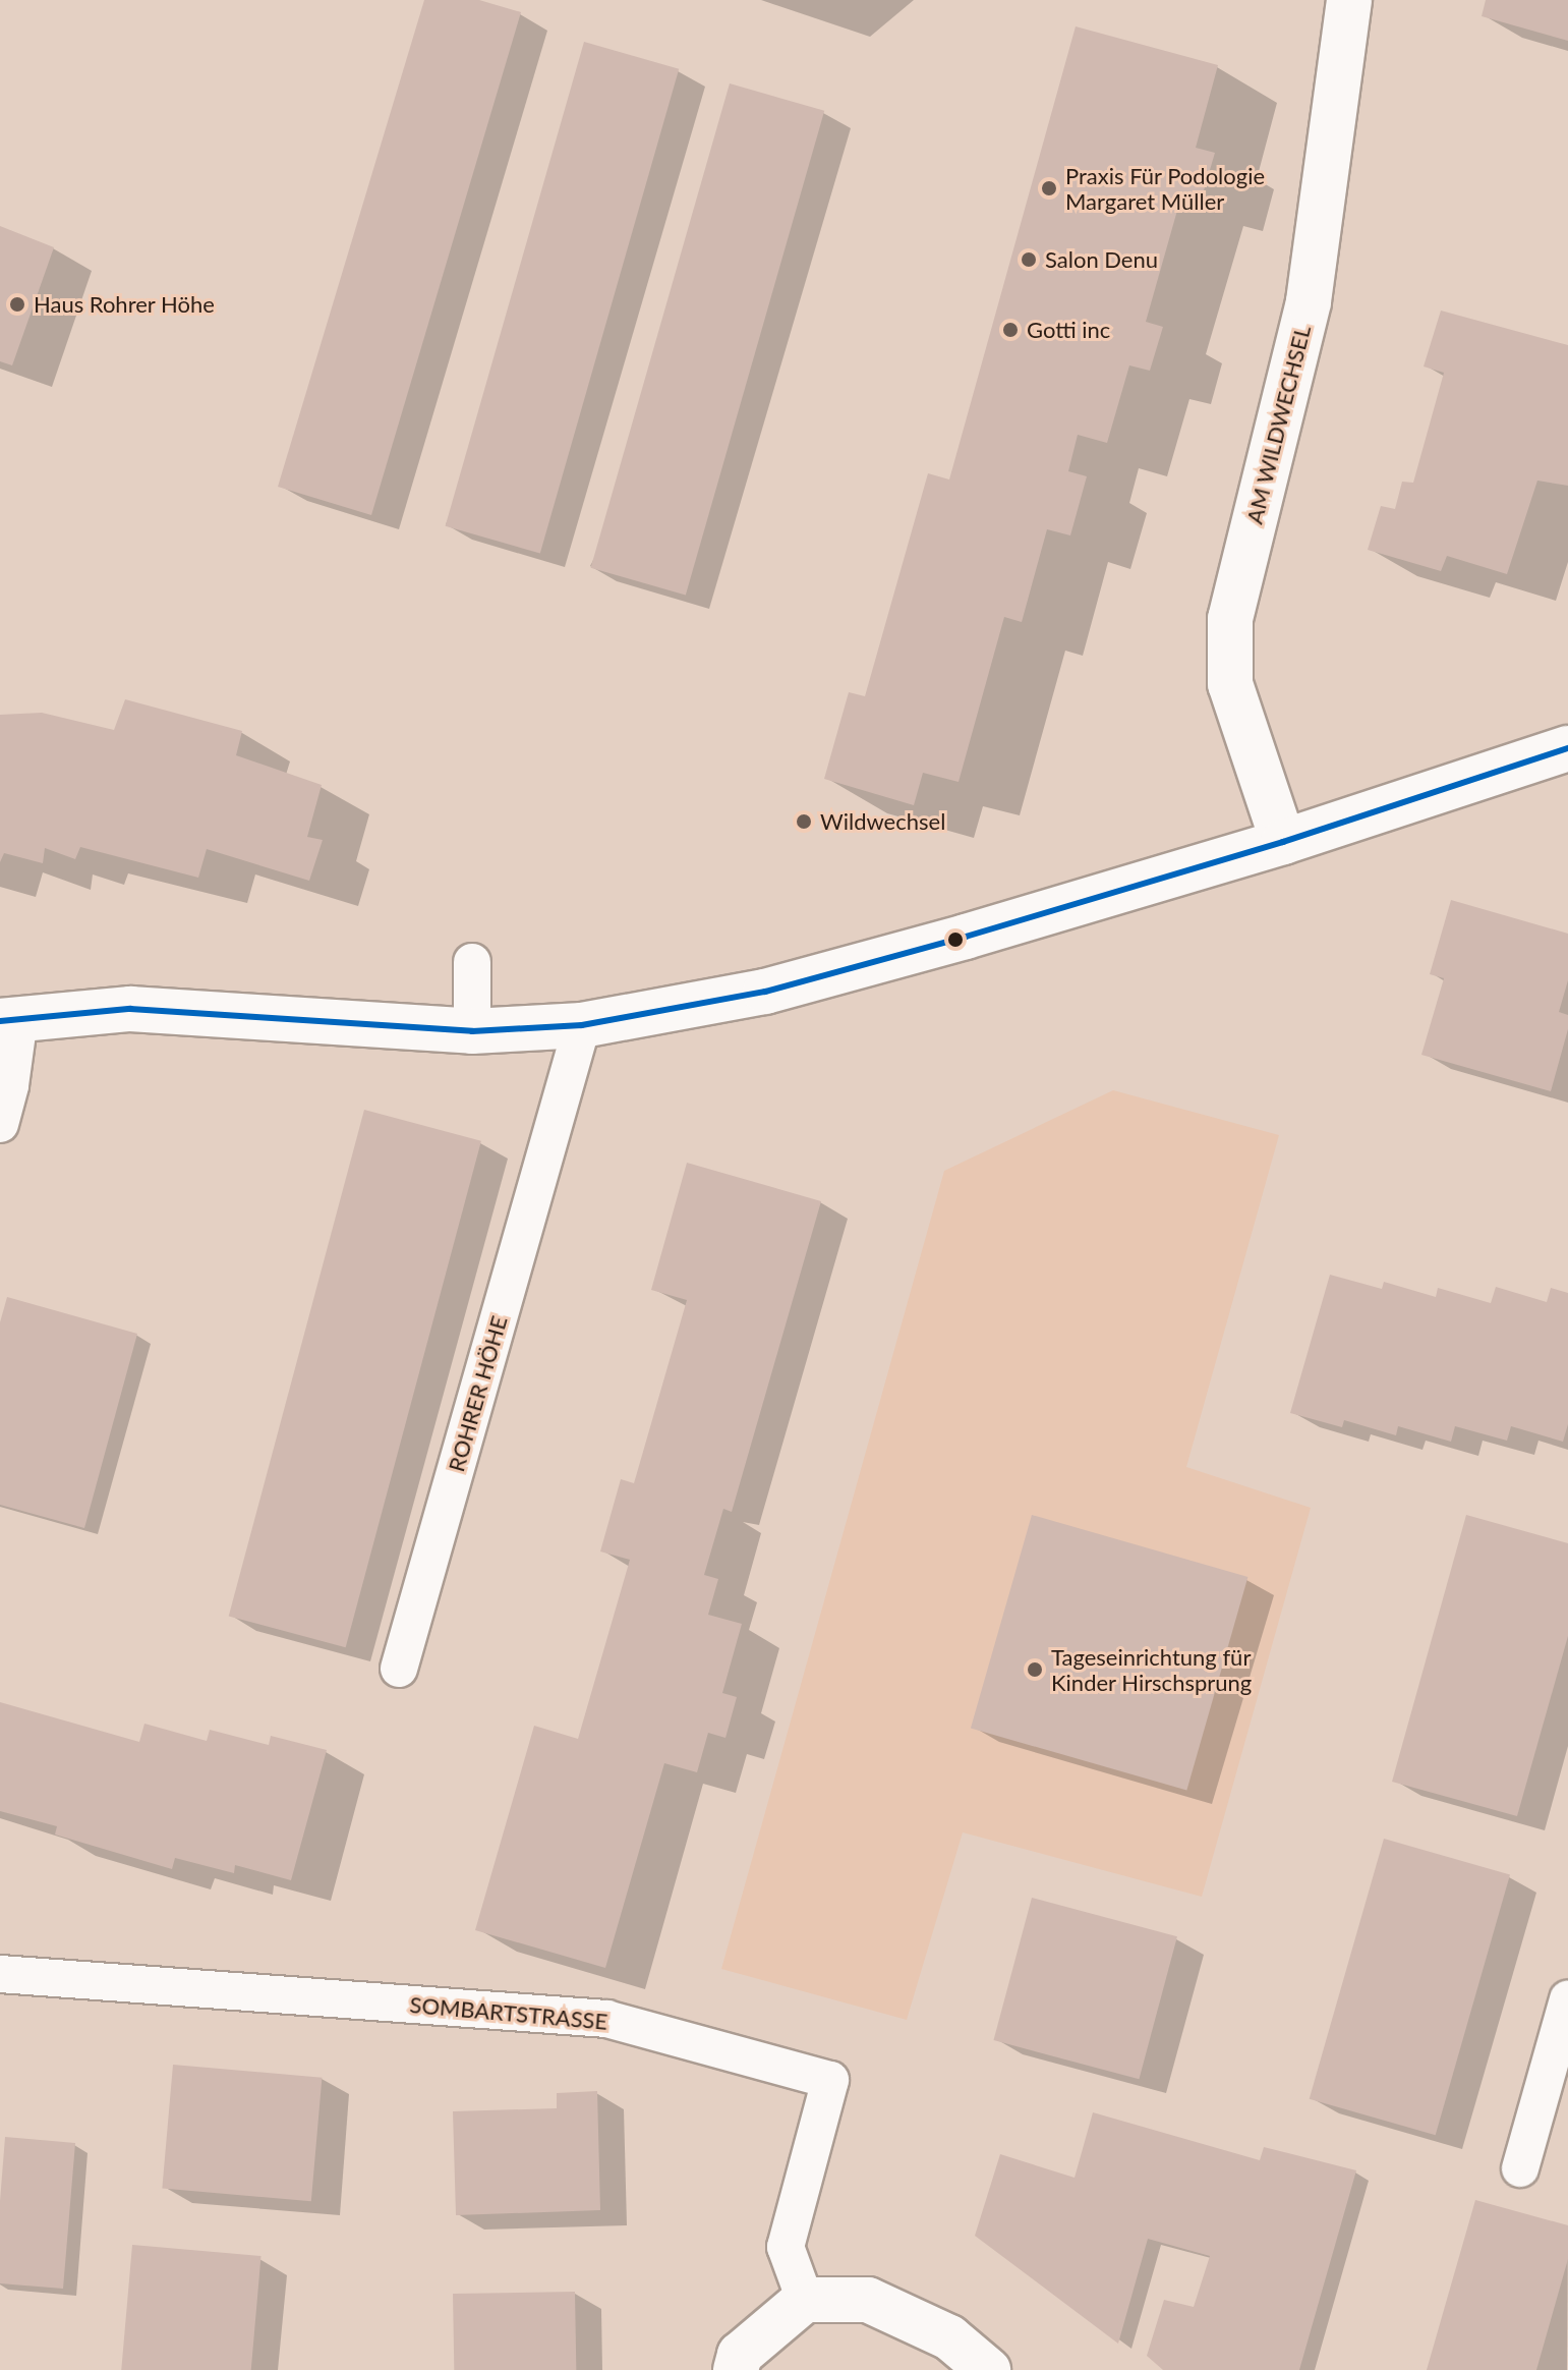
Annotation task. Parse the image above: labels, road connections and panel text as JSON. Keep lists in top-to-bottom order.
{
  "streets": {
    "street": ["AM WILDWECHSEL"],
    "lane": ["ROHRER HÖHE", "SOMBARTSTRASSE"]
  },
  "places": [
    "Praxis Für Podologie Margaret Müller",
    "Salon Denu",
    "Haus Rohrer Höhe",
    "Gotti inc",
    "Wildwechsel",
    "Tageseinrichtung für Kinder Hirschsprung"
  ]
}
